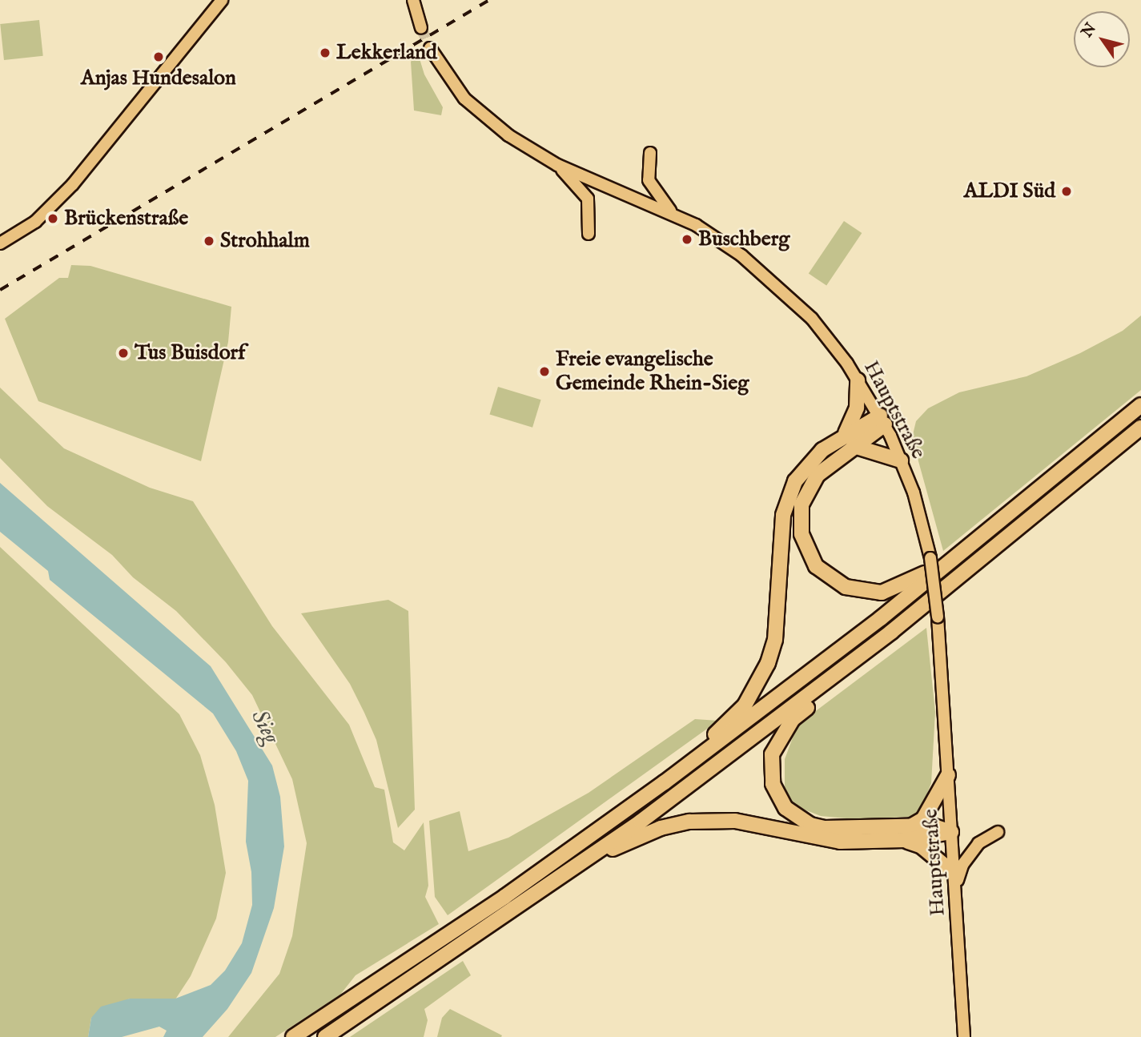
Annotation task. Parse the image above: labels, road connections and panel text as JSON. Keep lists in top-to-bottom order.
{
  "streets": {
    "main road": ["Hauptstraße"]
  },
  "water": ["Sieg"],
  "places": [
    "Lekkerland",
    "Anjas Hundesalon",
    "ALDI Süd",
    "Brückenstraße",
    "Buschberg",
    "Strohhalm",
    "Tus Buisdorf",
    "Freie evangelische Gemeinde Rhein-Sieg"
  ],
  "north": "top left"
}
